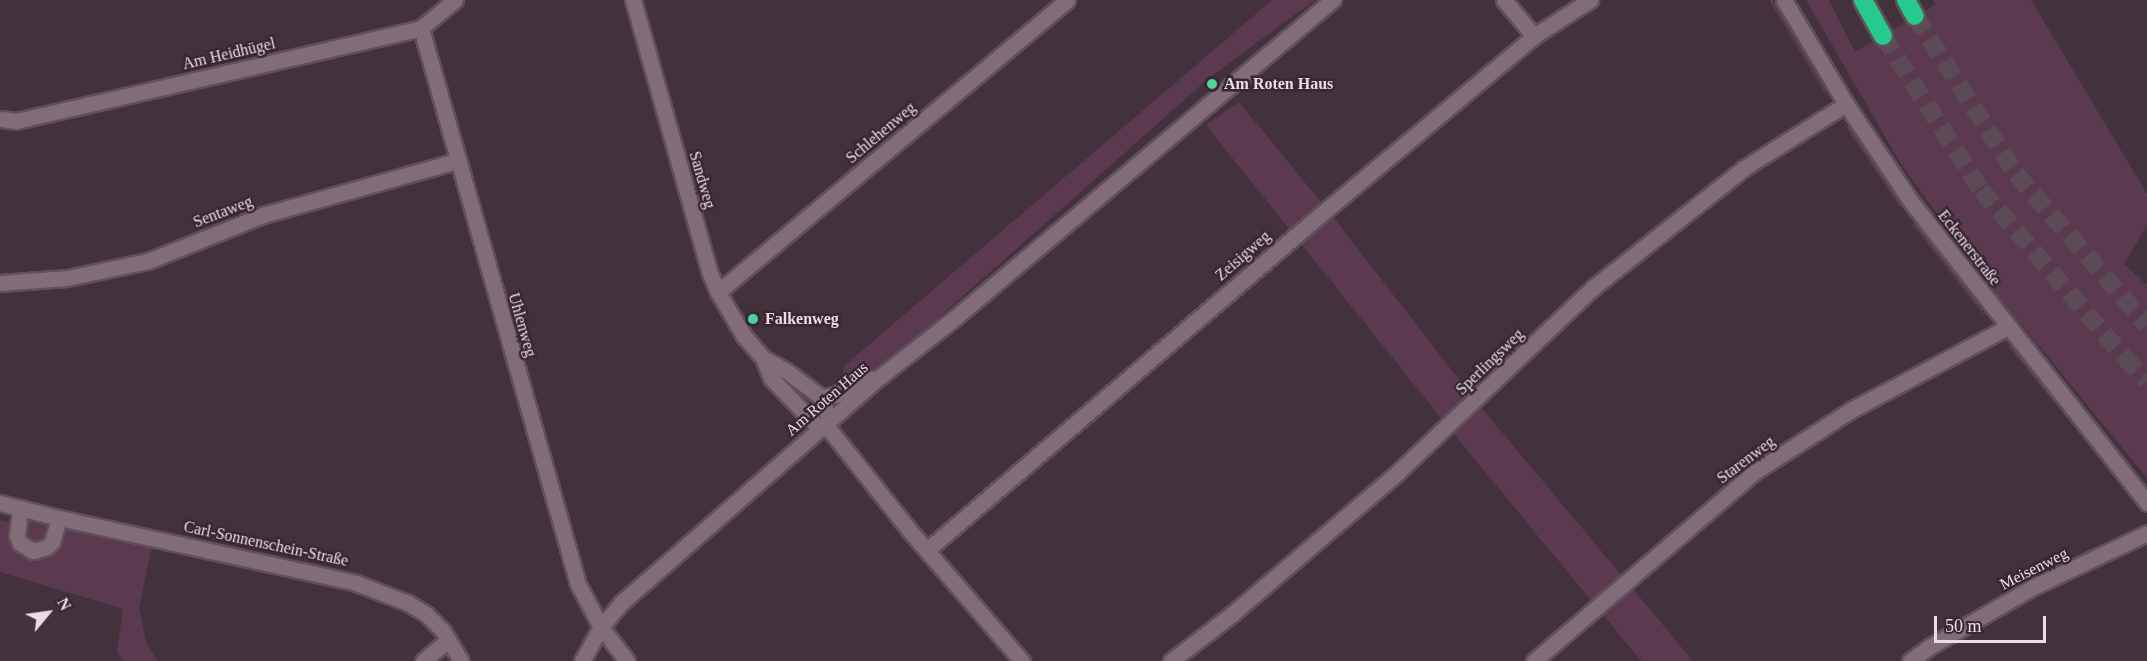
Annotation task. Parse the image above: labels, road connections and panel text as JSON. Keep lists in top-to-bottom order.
{
  "streets": {
    "street": [
      "Am Heidhügel",
      "Schlehenweg",
      "Sandweg",
      "Sentaweg",
      "Eckenerstraße",
      "Zeisigweg",
      "Uhlenweg",
      "Sperlingsweg",
      "Am Roten Haus",
      "Starenweg",
      "Carl-Sonnenschein-Straße",
      "Meisenweg"
    ]
  },
  "crossings": [
    ["Am Heidhügel", "Uhlenweg"],
    ["Schlehenweg", "Sandweg"],
    ["Sandweg", "Am Roten Haus"],
    ["Sentaweg", "Uhlenweg"],
    ["Eckenerstraße", "Sperlingsweg"],
    ["Eckenerstraße", "Starenweg"],
    ["Uhlenweg", "Am Roten Haus"]
  ],
  "places": ["Am Roten Haus", "Falkenweg"],
  "scale_bar": "50 m",
  "north": "top right"
}
